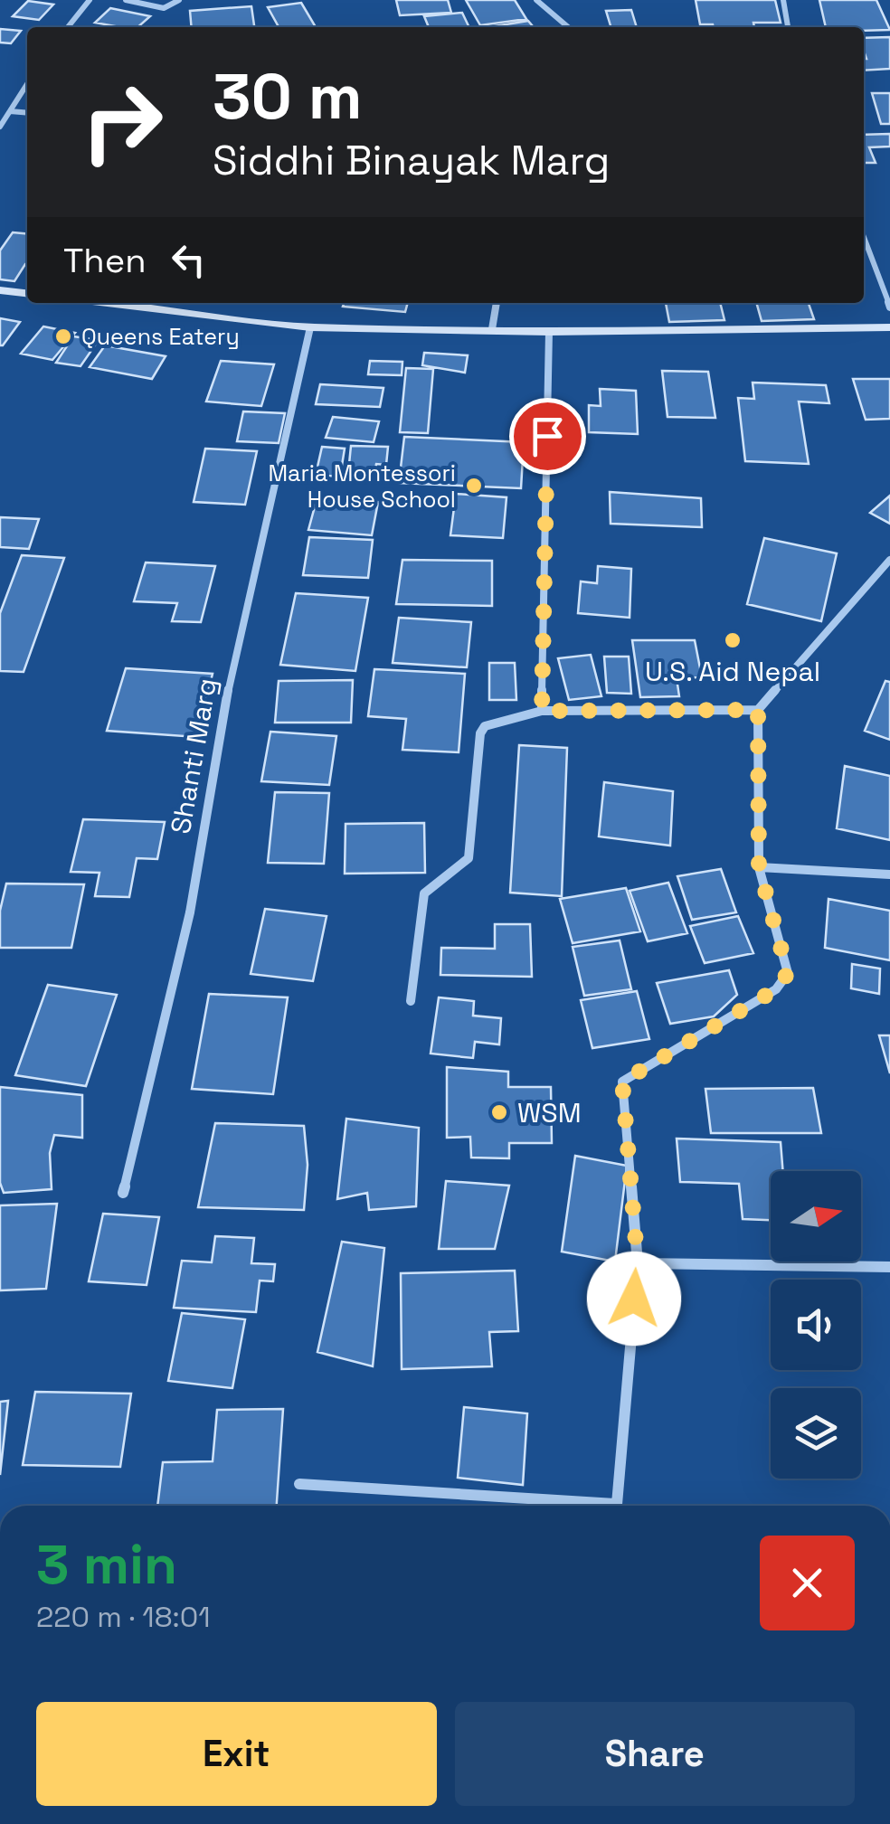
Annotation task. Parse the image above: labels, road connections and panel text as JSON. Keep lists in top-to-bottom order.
{
  "streets": {
    "street": ["Shanti Marg"]
  },
  "places": [
    "Queens Eatery",
    "Maria Montessori House School",
    "U.S. Aid Nepal",
    "WSM"
  ],
  "north": "right",
  "page": {
    "turn": ["30 m", "Siddhi Binayak Marg"],
    "then": "Then",
    "heading": ["3 min", "220 m · 18:01"],
    "buttons": ["Exit", "Share"]
  }
}
